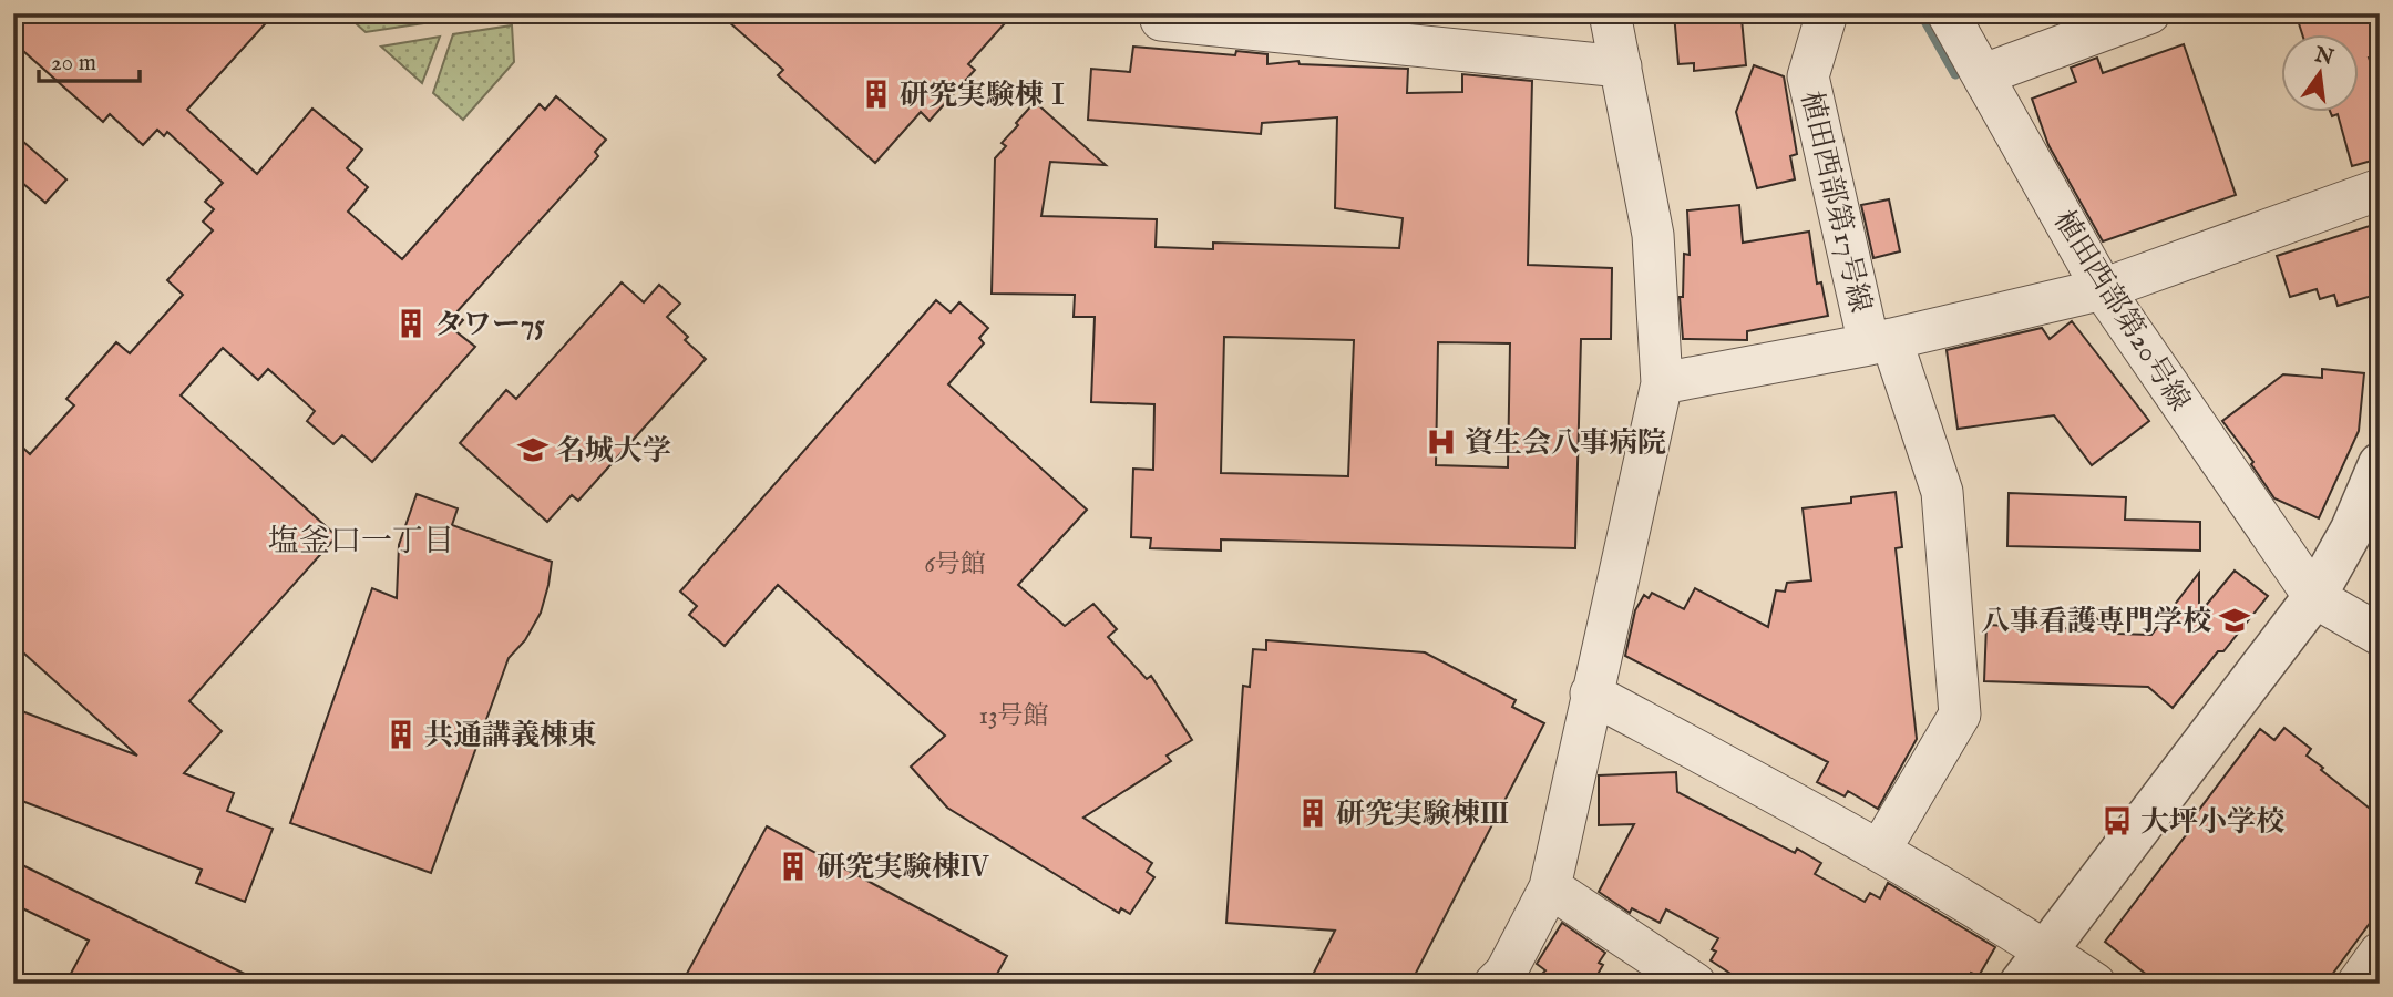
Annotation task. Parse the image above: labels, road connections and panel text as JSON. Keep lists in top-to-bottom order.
{
  "streets": {
    "street": ["植田西部第17号線", "植田西部第20号線"]
  },
  "districts": ["塩釜口一丁目"],
  "places": {
    "building": [
      "研究実験棟Ⅰ",
      "タワー75",
      "共通講義棟東",
      "研究実験棟Ⅲ",
      "研究実験棟Ⅳ"
    ],
    "hospital": ["資生会八事病院"],
    "school or university": ["名城大学", "八事看護専門学校"],
    "bus stop": ["大坪小学校"]
  },
  "house_numbers": ["6号館", "13号館"],
  "scale_bar": "20 m",
  "north": "top"
}
